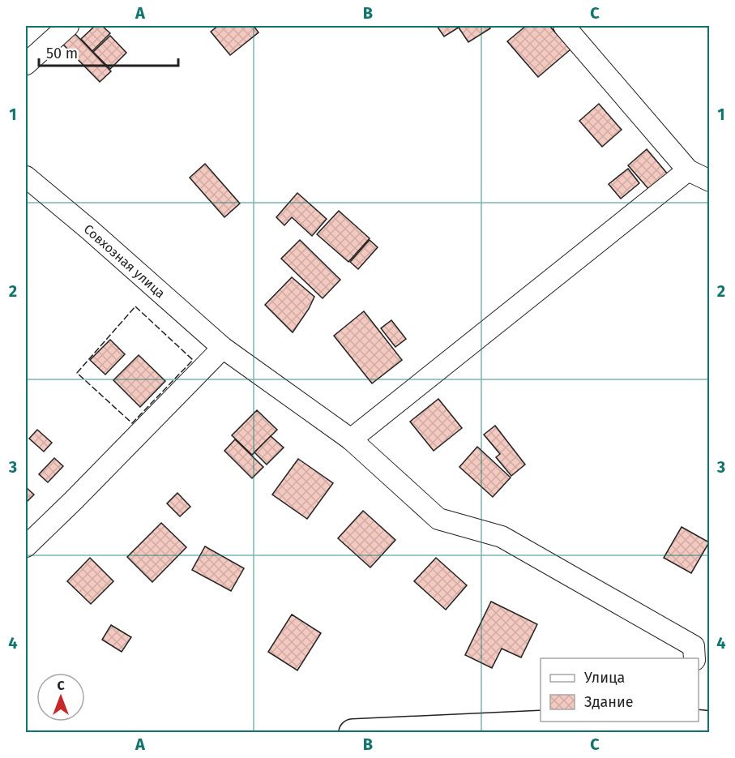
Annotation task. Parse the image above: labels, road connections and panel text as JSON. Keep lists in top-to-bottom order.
{
  "streets": {
    "street": ["Совхозная улица"]
  },
  "legend": ["Улица", "Здание"],
  "scale_bar": "50 m",
  "north": "top",
  "grid": {
    "columns": ["A", "B", "C"],
    "rows": [
      "1",
      "2",
      "3",
      "4"
    ]
  }
}
